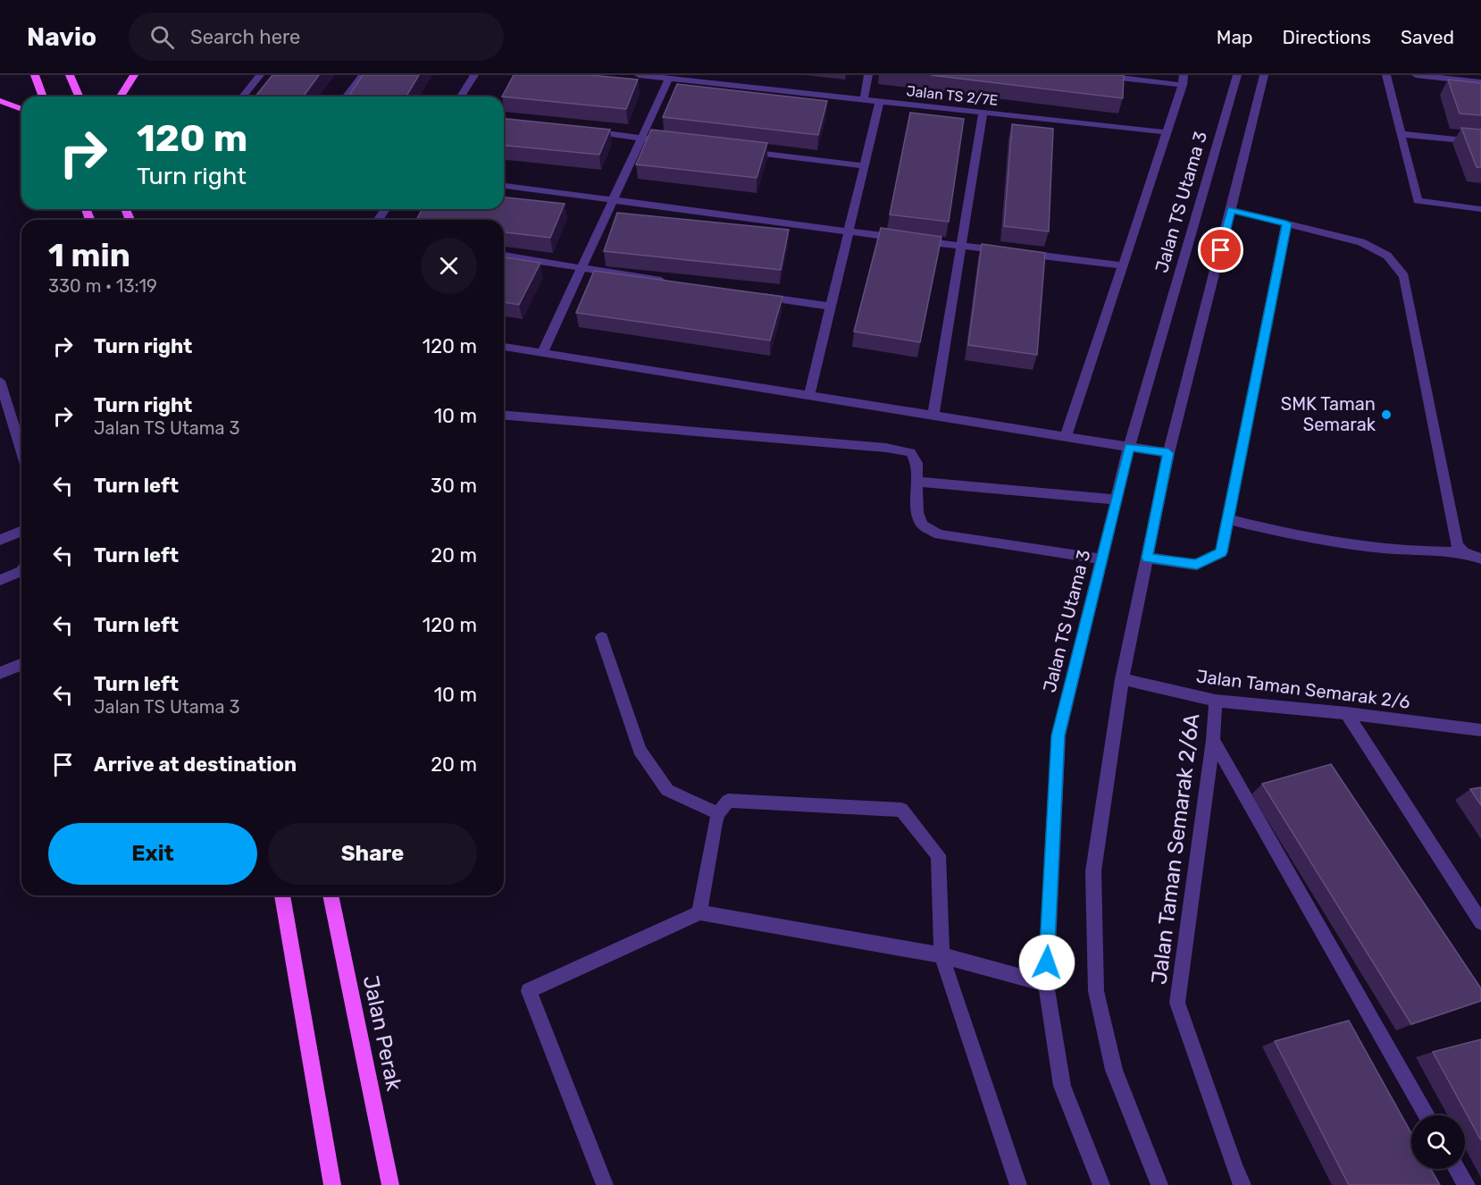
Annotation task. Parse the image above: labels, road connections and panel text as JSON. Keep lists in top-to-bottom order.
{
  "streets": {
    "main road": ["Jalan Perak"],
    "street": [
      "Jalan TS 2/7E",
      "Jalan TS Utama 3",
      "Jalan Taman Semarak 2/6",
      "Jalan Taman Semarak 2/6A"
    ]
  },
  "crossings": [
    ["Jalan Taman Semarak 2/6", "Jalan Taman Semarak 2/6A"]
  ],
  "places": ["SMK Taman Semarak"],
  "page": {
    "header": "Navio",
    "search": "Search here",
    "nav": ["Map", "Directions", "Saved"],
    "turn": ["120 m", "Turn right"],
    "heading": ["1 min", "330 m · 13:19"],
    "list": [
      {
        "name": "Turn right",
        "value": "120 m"
      },
      {
        "name": "Turn right",
        "note": "Jalan TS Utama 3",
        "value": "10 m"
      },
      {
        "name": "Turn left",
        "value": "30 m"
      },
      {
        "name": "Turn left",
        "value": "20 m"
      },
      {
        "name": "Turn left",
        "value": "120 m"
      },
      {
        "name": "Turn left",
        "note": "Jalan TS Utama 3",
        "value": "10 m"
      },
      {
        "name": "Arrive at destination",
        "value": "20 m"
      }
    ],
    "buttons": ["Exit", "Share"]
  }
}
